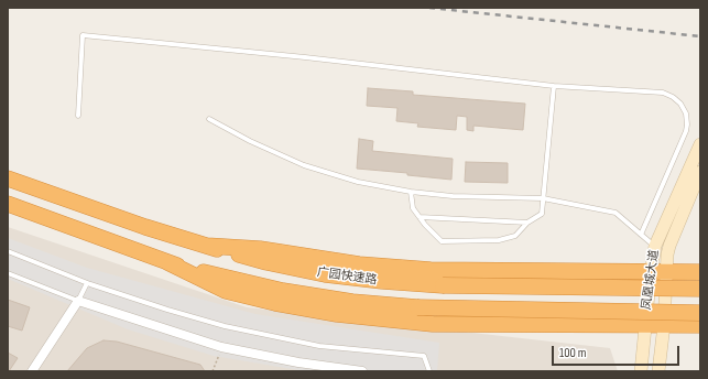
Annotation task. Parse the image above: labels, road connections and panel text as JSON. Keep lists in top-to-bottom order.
{
  "streets": {
    "highway": ["广园快速路"],
    "main road": ["凤凰城大道"]
  },
  "scale_bar": "100 m"
}
